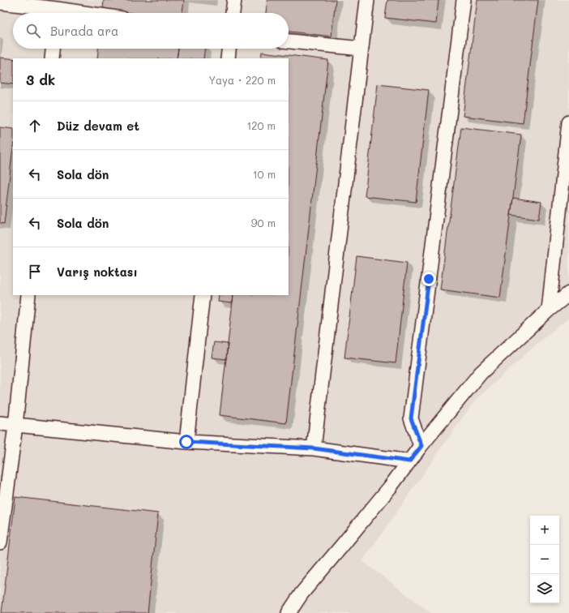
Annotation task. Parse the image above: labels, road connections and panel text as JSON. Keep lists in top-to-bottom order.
{
  "page": {
    "search": "Burada ara",
    "heading": ["3 dk", "Yaya · 220 m"],
    "list": [
      ["Düz devam et", "120 m"],
      ["Sola dön", "10 m"],
      ["Sola dön", "90 m"],
      "Varış noktası"
    ],
    "map_buttons": ["+", "−"]
  }
}
